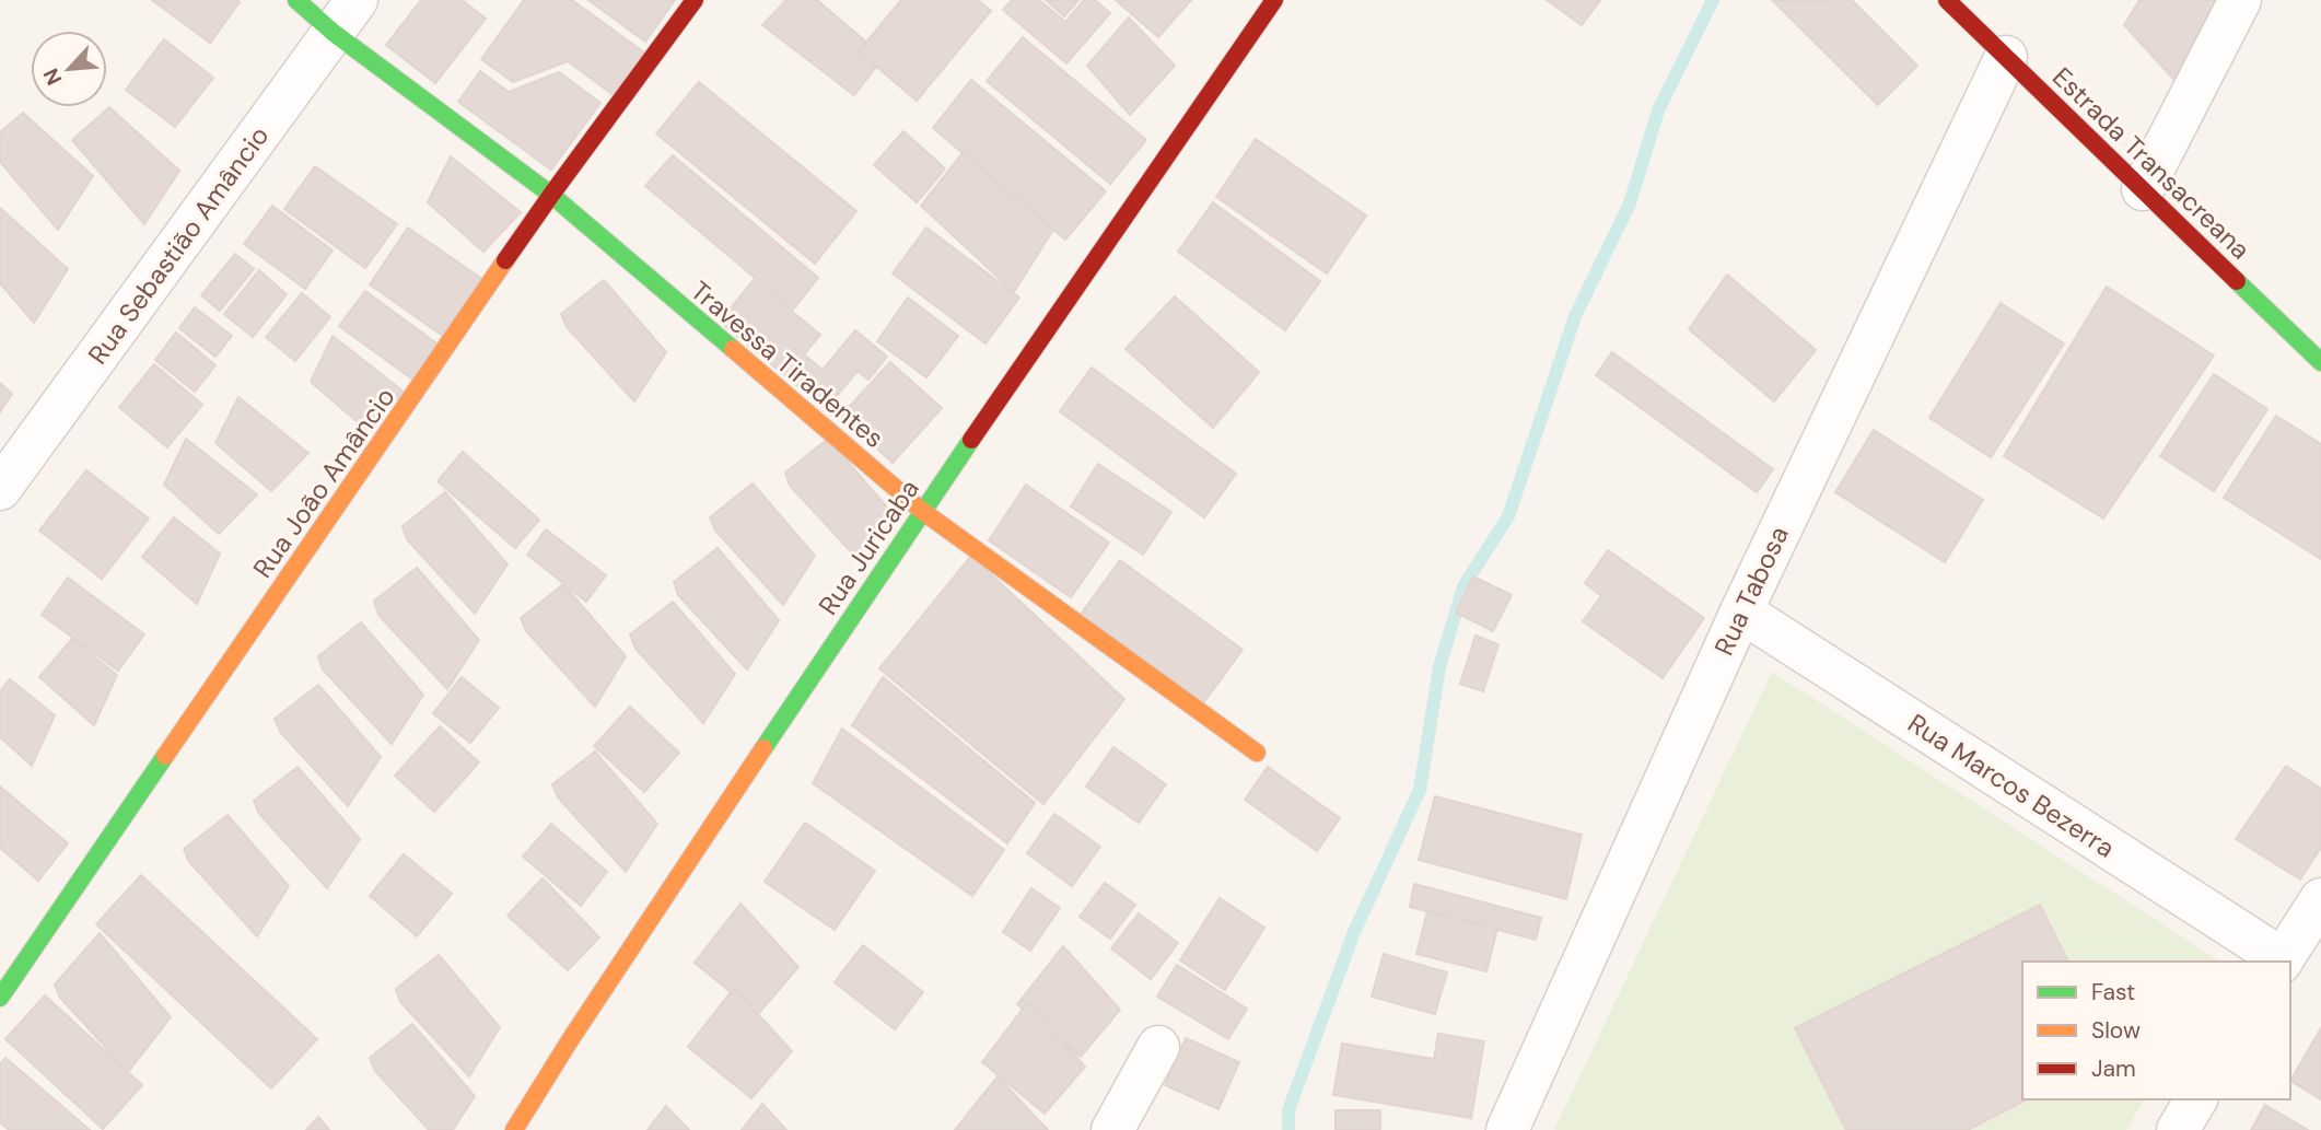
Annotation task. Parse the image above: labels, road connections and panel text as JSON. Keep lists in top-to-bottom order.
{
  "streets": {
    "street": [
      "Estrada Transacreana",
      "Rua Sebastião Amâncio",
      "Travessa Tiradentes",
      "Rua João Amâncio",
      "Rua Juricaba",
      "Rua Tabosa",
      "Rua Marcos Bezerra"
    ]
  },
  "crossings": [
    ["Estrada Transacreana", "Rua Tabosa"],
    ["Rua Sebastião Amâncio", "Travessa Tiradentes"],
    ["Travessa Tiradentes", "Rua João Amâncio"],
    ["Travessa Tiradentes", "Rua Juricaba"],
    ["Rua Tabosa", "Rua Marcos Bezerra"]
  ],
  "legend": ["Fast", "Slow", "Jam"],
  "north": "bottom left"
}
